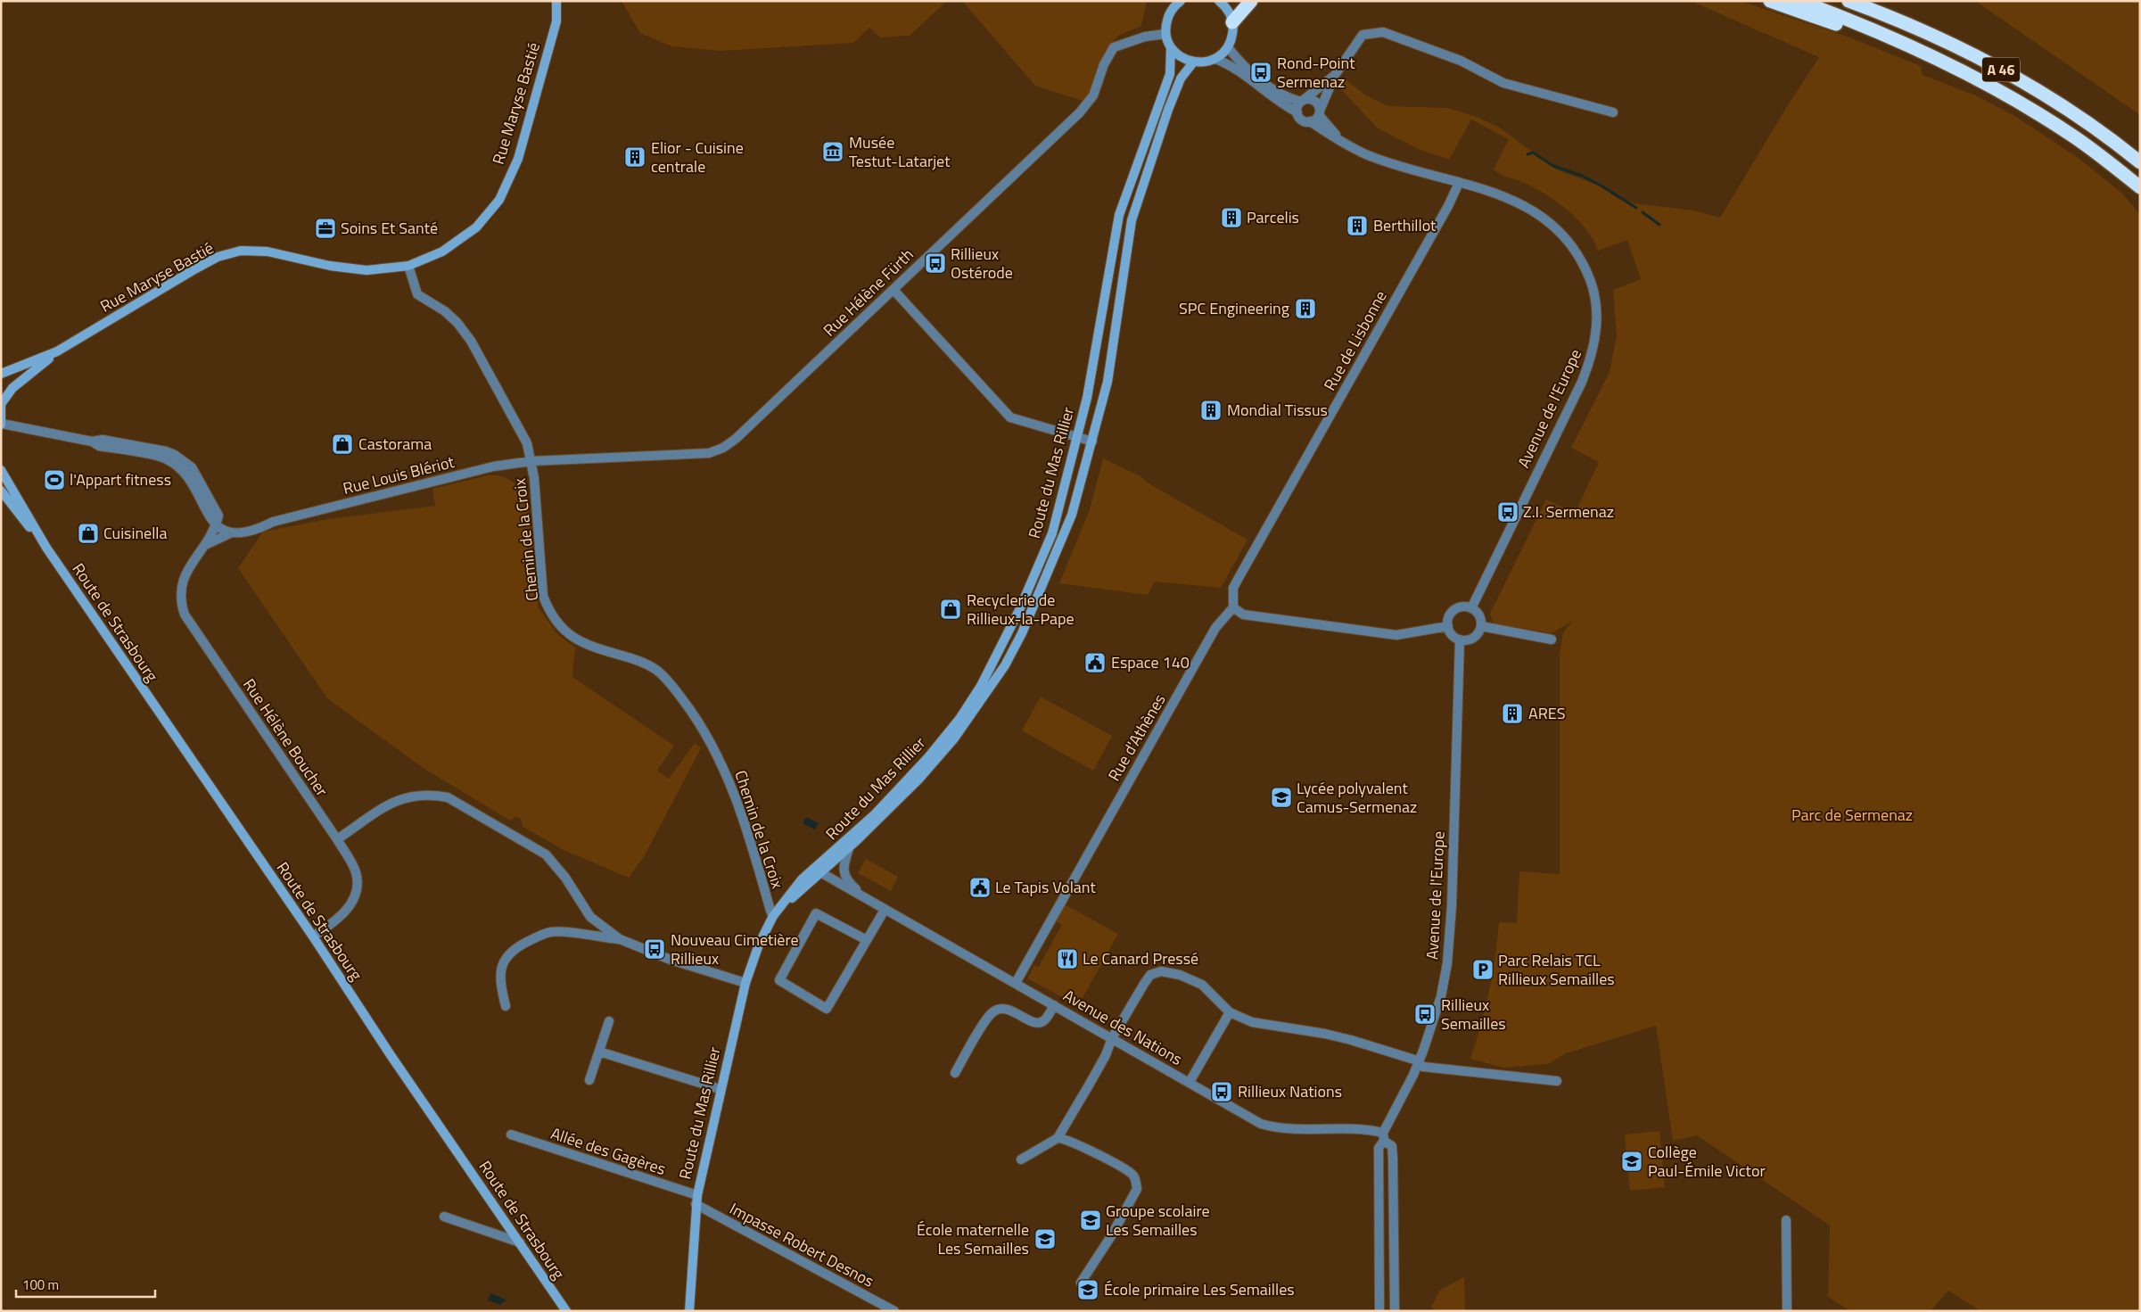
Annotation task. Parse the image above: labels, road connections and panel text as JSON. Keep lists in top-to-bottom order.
{
  "streets": {
    "highway": ["A 46"],
    "main road": ["Rue Maryse Bastié", "Route du Mas Rillier", "Route de Strasbourg"],
    "street": [
      "Rue Hélène Fürth",
      "Rue de Lisbonne",
      "Avenue de l'Europe",
      "Rue Louis Blériot",
      "Chemin de la Croix",
      "Rue Hélène Boucher",
      "Rue d'Athènes",
      "Avenue des Nations",
      "Allée des Gagères",
      "Impasse Robert Desnos"
    ]
  },
  "crossings": [
    ["Rue Maryse Bastié", "Chemin de la Croix"],
    ["Rue Hélène Fürth", "Rue Louis Blériot"],
    ["Rue Hélène Fürth", "Chemin de la Croix"],
    ["Rue de Lisbonne", "Avenue de l'Europe"],
    ["Rue de Lisbonne", "Rue d'Athènes"],
    ["Avenue de l'Europe", "Avenue des Nations"],
    ["Route du Mas Rillier", "Chemin de la Croix"],
    ["Route du Mas Rillier", "Avenue des Nations"],
    ["Route du Mas Rillier", "Allée des Gagères"],
    ["Route du Mas Rillier", "Impasse Robert Desnos"],
    ["Rue Louis Blériot", "Chemin de la Croix"],
    ["Rue Louis Blériot", "Rue Hélène Boucher"],
    ["Route de Strasbourg", "Rue Hélène Boucher"],
    ["Rue d'Athènes", "Avenue des Nations"],
    ["Allée des Gagères", "Impasse Robert Desnos"]
  ],
  "parks": ["Parc de Sermenaz"],
  "places": {
    "bus stop": [
      "Rond-Point Sermenaz",
      "Rillieux Ostérode",
      "Z.I. Sermenaz",
      "Nouveau Cimetière Rillieux",
      "Rillieux Semailles",
      "Rillieux Nations"
    ],
    "museum": ["Musée Testut-Latarjet"],
    "building": [
      "Elior - Cuisine centrale",
      "Parcelis",
      "Berthillot",
      "SPC Engineering",
      "Mondial Tissus",
      "ARES"
    ],
    "office": ["Soins Et Santé"],
    "shop": ["Castorama", "Cuisinella", "Recyclerie de Rillieux-la-Pape"],
    "sports": ["l'Appart fitness"],
    "public building": ["Espace 140", "Le Tapis Volant"],
    "school or university": [
      "Lycée polyvalent Camus-Sermenaz",
      "Collège Paul-Émile Victor",
      "Groupe scolaire Les Semailles",
      "École maternelle Les Semailles",
      "École primaire Les Semailles"
    ],
    "restaurant": ["Le Canard Pressé"],
    "parking": ["Parc Relais TCL Rillieux Semailles"]
  },
  "scale_bar": "100 m"
}
